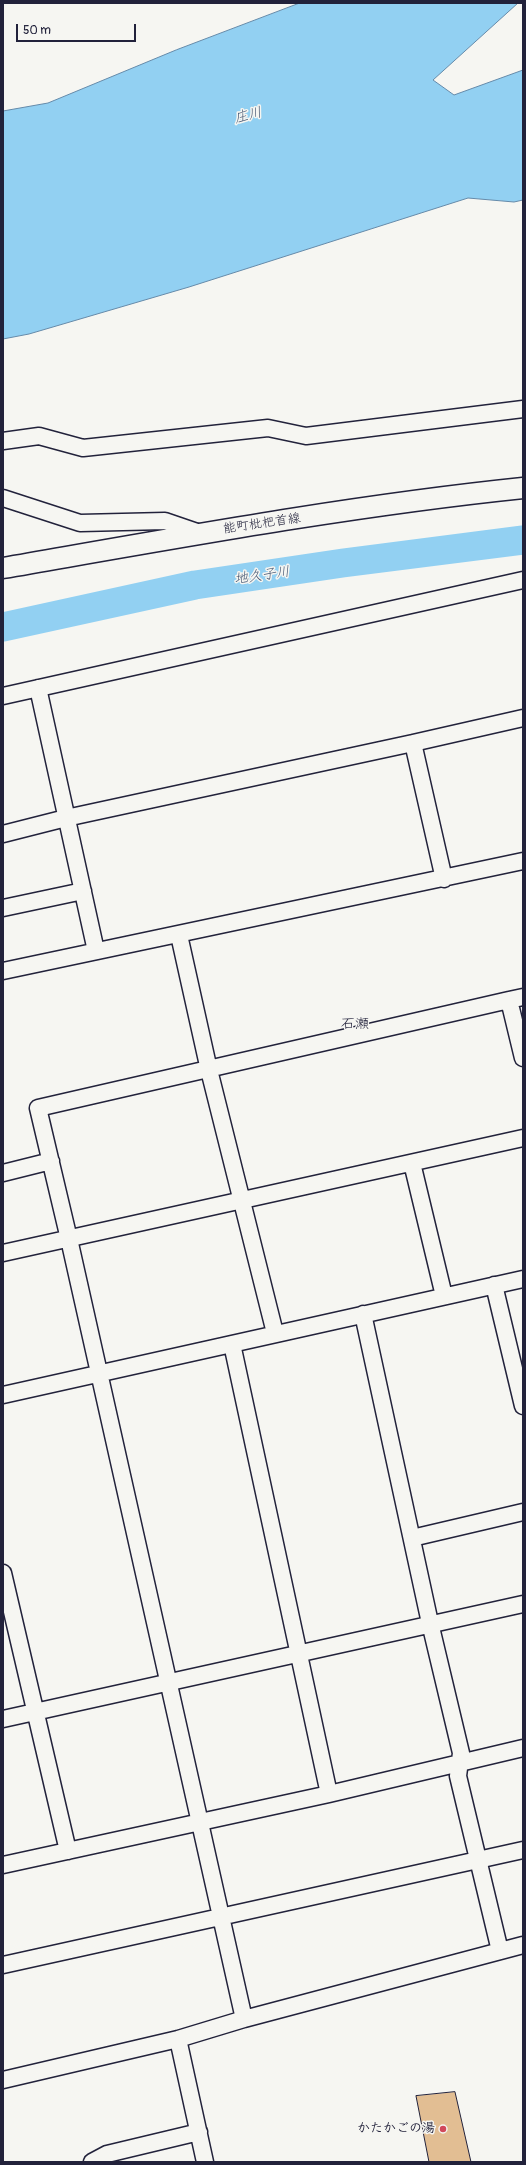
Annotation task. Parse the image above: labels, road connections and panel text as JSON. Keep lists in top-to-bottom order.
{
  "streets": {
    "main road": ["能町枇杷首線"]
  },
  "districts": ["石瀬"],
  "water": ["庄川", "地久子川"],
  "places": ["かたかごの湯"],
  "scale_bar": "50 m"
}
